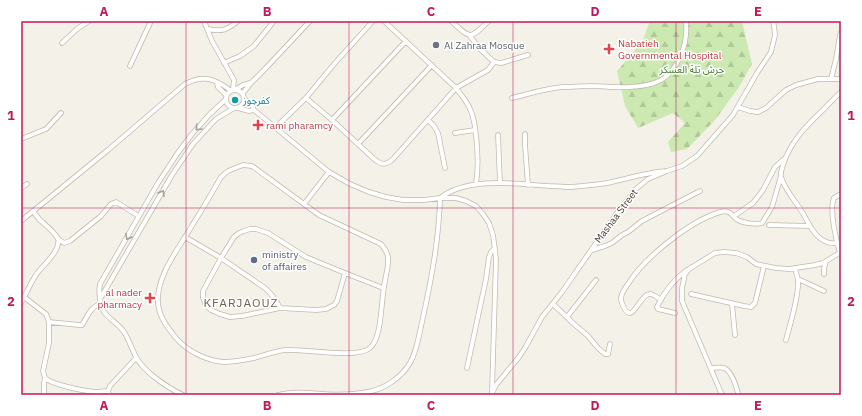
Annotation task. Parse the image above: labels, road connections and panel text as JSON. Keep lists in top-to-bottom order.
{
  "streets": {
    "street": ["Mashaa Street"]
  },
  "districts": ["KFARJAOUZ"],
  "parks": ["حرش تلة العسكر"],
  "places": {
    "other": ["Al Zahraa Mosque", "كفرجوز", "ministry of affaires"],
    "health": ["Nabatieh Governmental Hospital", "rami pharamcy", "al nader pharmacy"]
  },
  "grid": {
    "columns": [
      "A",
      "B",
      "C",
      "D",
      "E"
    ],
    "rows": ["1", "2"]
  }
}
